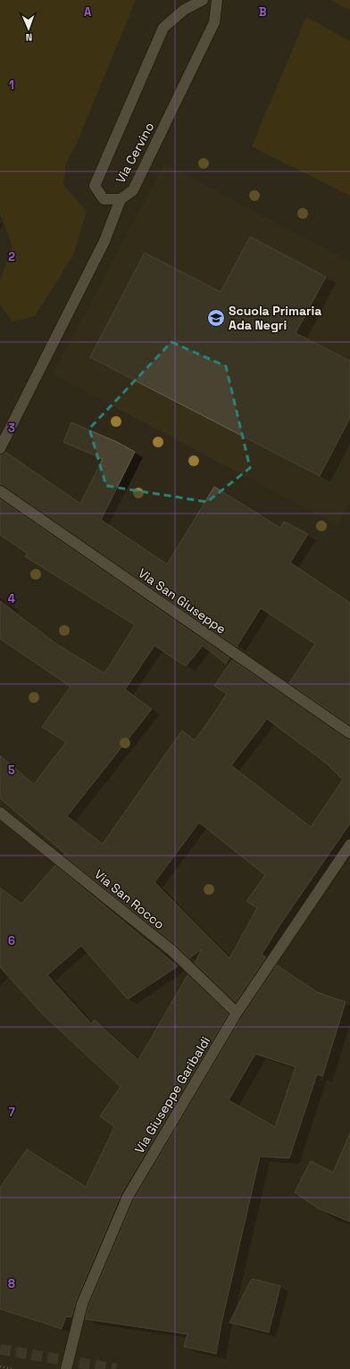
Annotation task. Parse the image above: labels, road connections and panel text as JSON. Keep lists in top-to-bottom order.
{
  "streets": {
    "street": [
      "Via Cervino",
      "Via San Giuseppe",
      "Via San Rocco",
      "Via Giuseppe Garibaldi"
    ]
  },
  "crossings": [
    ["Via San Rocco", "Via Giuseppe Garibaldi"]
  ],
  "places": {
    "school or university": ["Scuola Primaria Ada Negri"]
  },
  "north": "bottom",
  "grid": {
    "columns": ["A", "B"],
    "rows": [
      "1",
      "2",
      "3",
      "4",
      "5",
      "6",
      "7",
      "8"
    ]
  }
}
